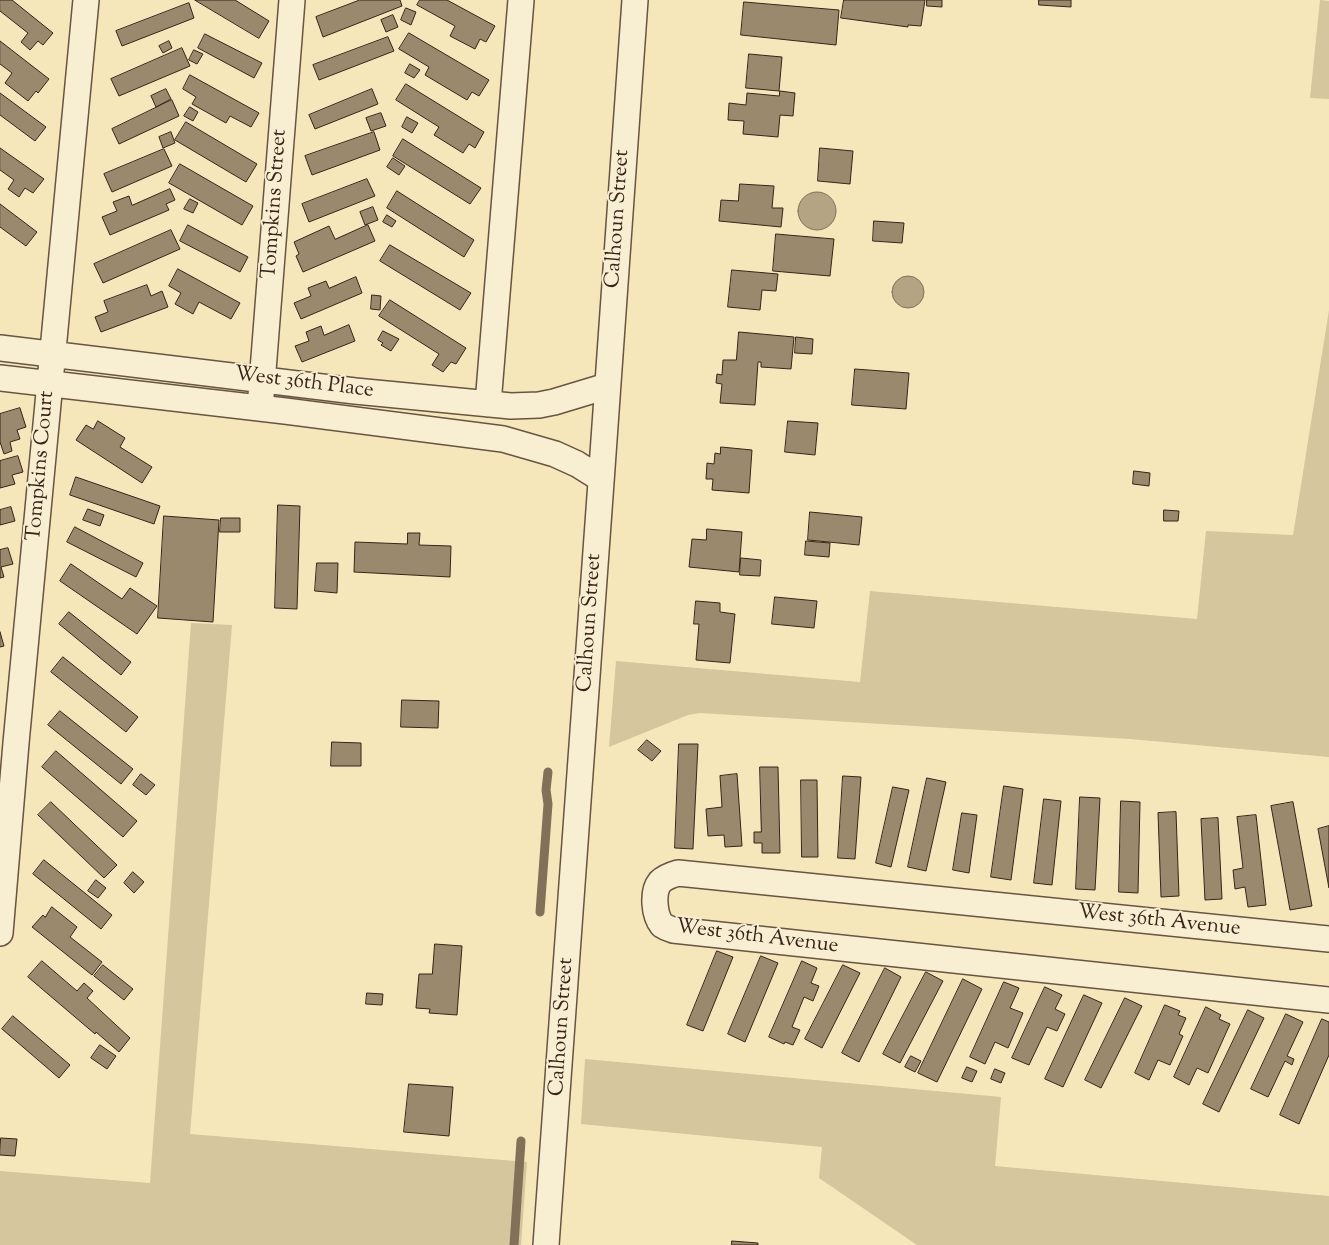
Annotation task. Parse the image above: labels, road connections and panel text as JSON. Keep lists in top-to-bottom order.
{
  "streets": {
    "street": [
      "Tompkins Street",
      "Calhoun Street",
      "West 36th Place",
      "Tompkins Court",
      "West 36th Avenue"
    ]
  },
  "crossings": [
    ["Tompkins Street", "West 36th Place"],
    ["Calhoun Street", "West 36th Place"],
    ["West 36th Place", "Tompkins Court"]
  ]
}
